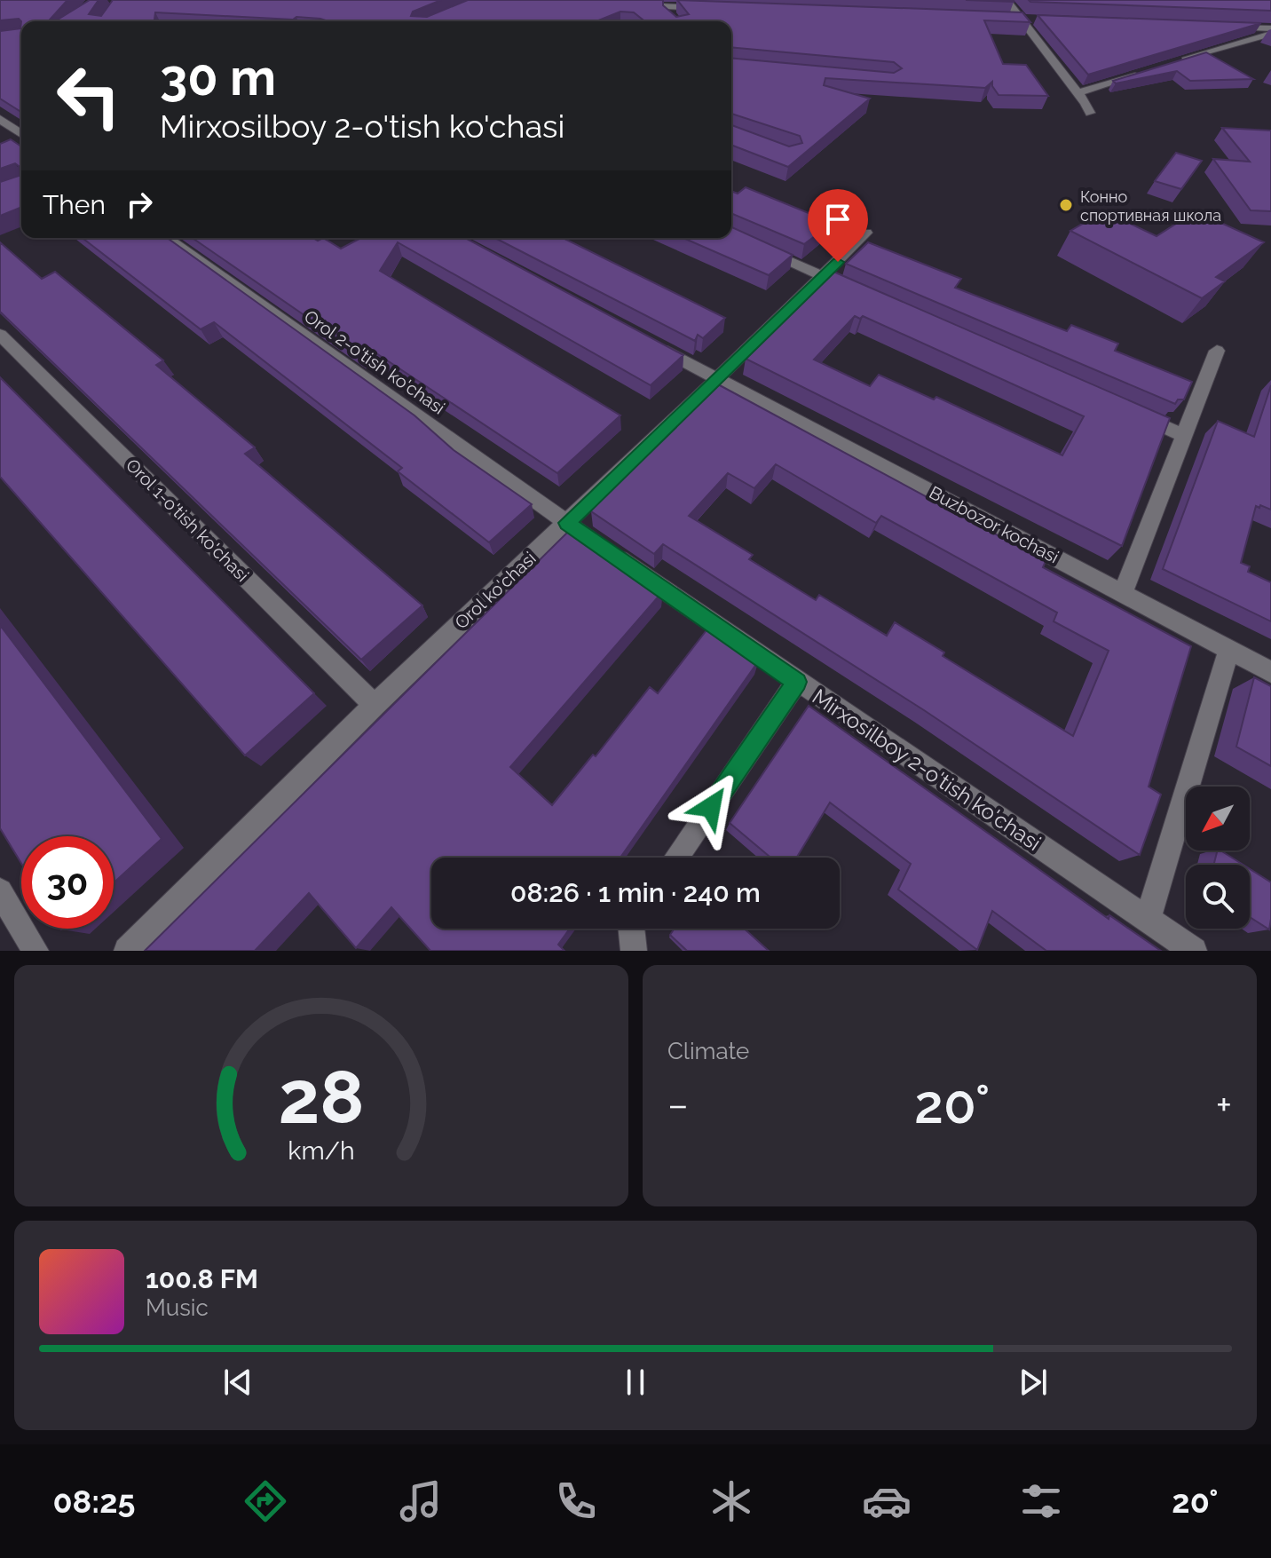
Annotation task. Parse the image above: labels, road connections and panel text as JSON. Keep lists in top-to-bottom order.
{
  "streets": {
    "street": [
      "Orol 2-o'tish ko'chasi",
      "Orol 1-o'tish ko'chasi",
      "Buzbozor kochasi",
      "Orol ko'chasi",
      "Mirxosilboy 2-o'tish ko'chasi"
    ]
  },
  "crossings": [
    ["Orol 2-o'tish ko'chasi", "Orol ko'chasi"],
    ["Orol 2-o'tish ko'chasi", "Mirxosilboy 2-o'tish ko'chasi"],
    ["Orol 1-o'tish ko'chasi", "Orol ko'chasi"],
    ["Buzbozor kochasi", "Orol ko'chasi"],
    ["Orol ko'chasi", "Mirxosilboy 2-o'tish ko'chasi"]
  ],
  "places": ["Конно спортивная школа"],
  "north": "bottom left",
  "page": {
    "turn": ["30 m", "Mirxosilboy 2-o'tish ko'chasi"],
    "then": "Then",
    "limit": "30",
    "trip": "08:26 · 1 min · 240 m",
    "tile": "Climate",
    "heat": ["−", "20°", "+"],
    "song": ["100.8 FM", "Music"],
    "tabs": ["08:25", "20°"],
    "gauge": ["28", "km/h"]
  }
}
